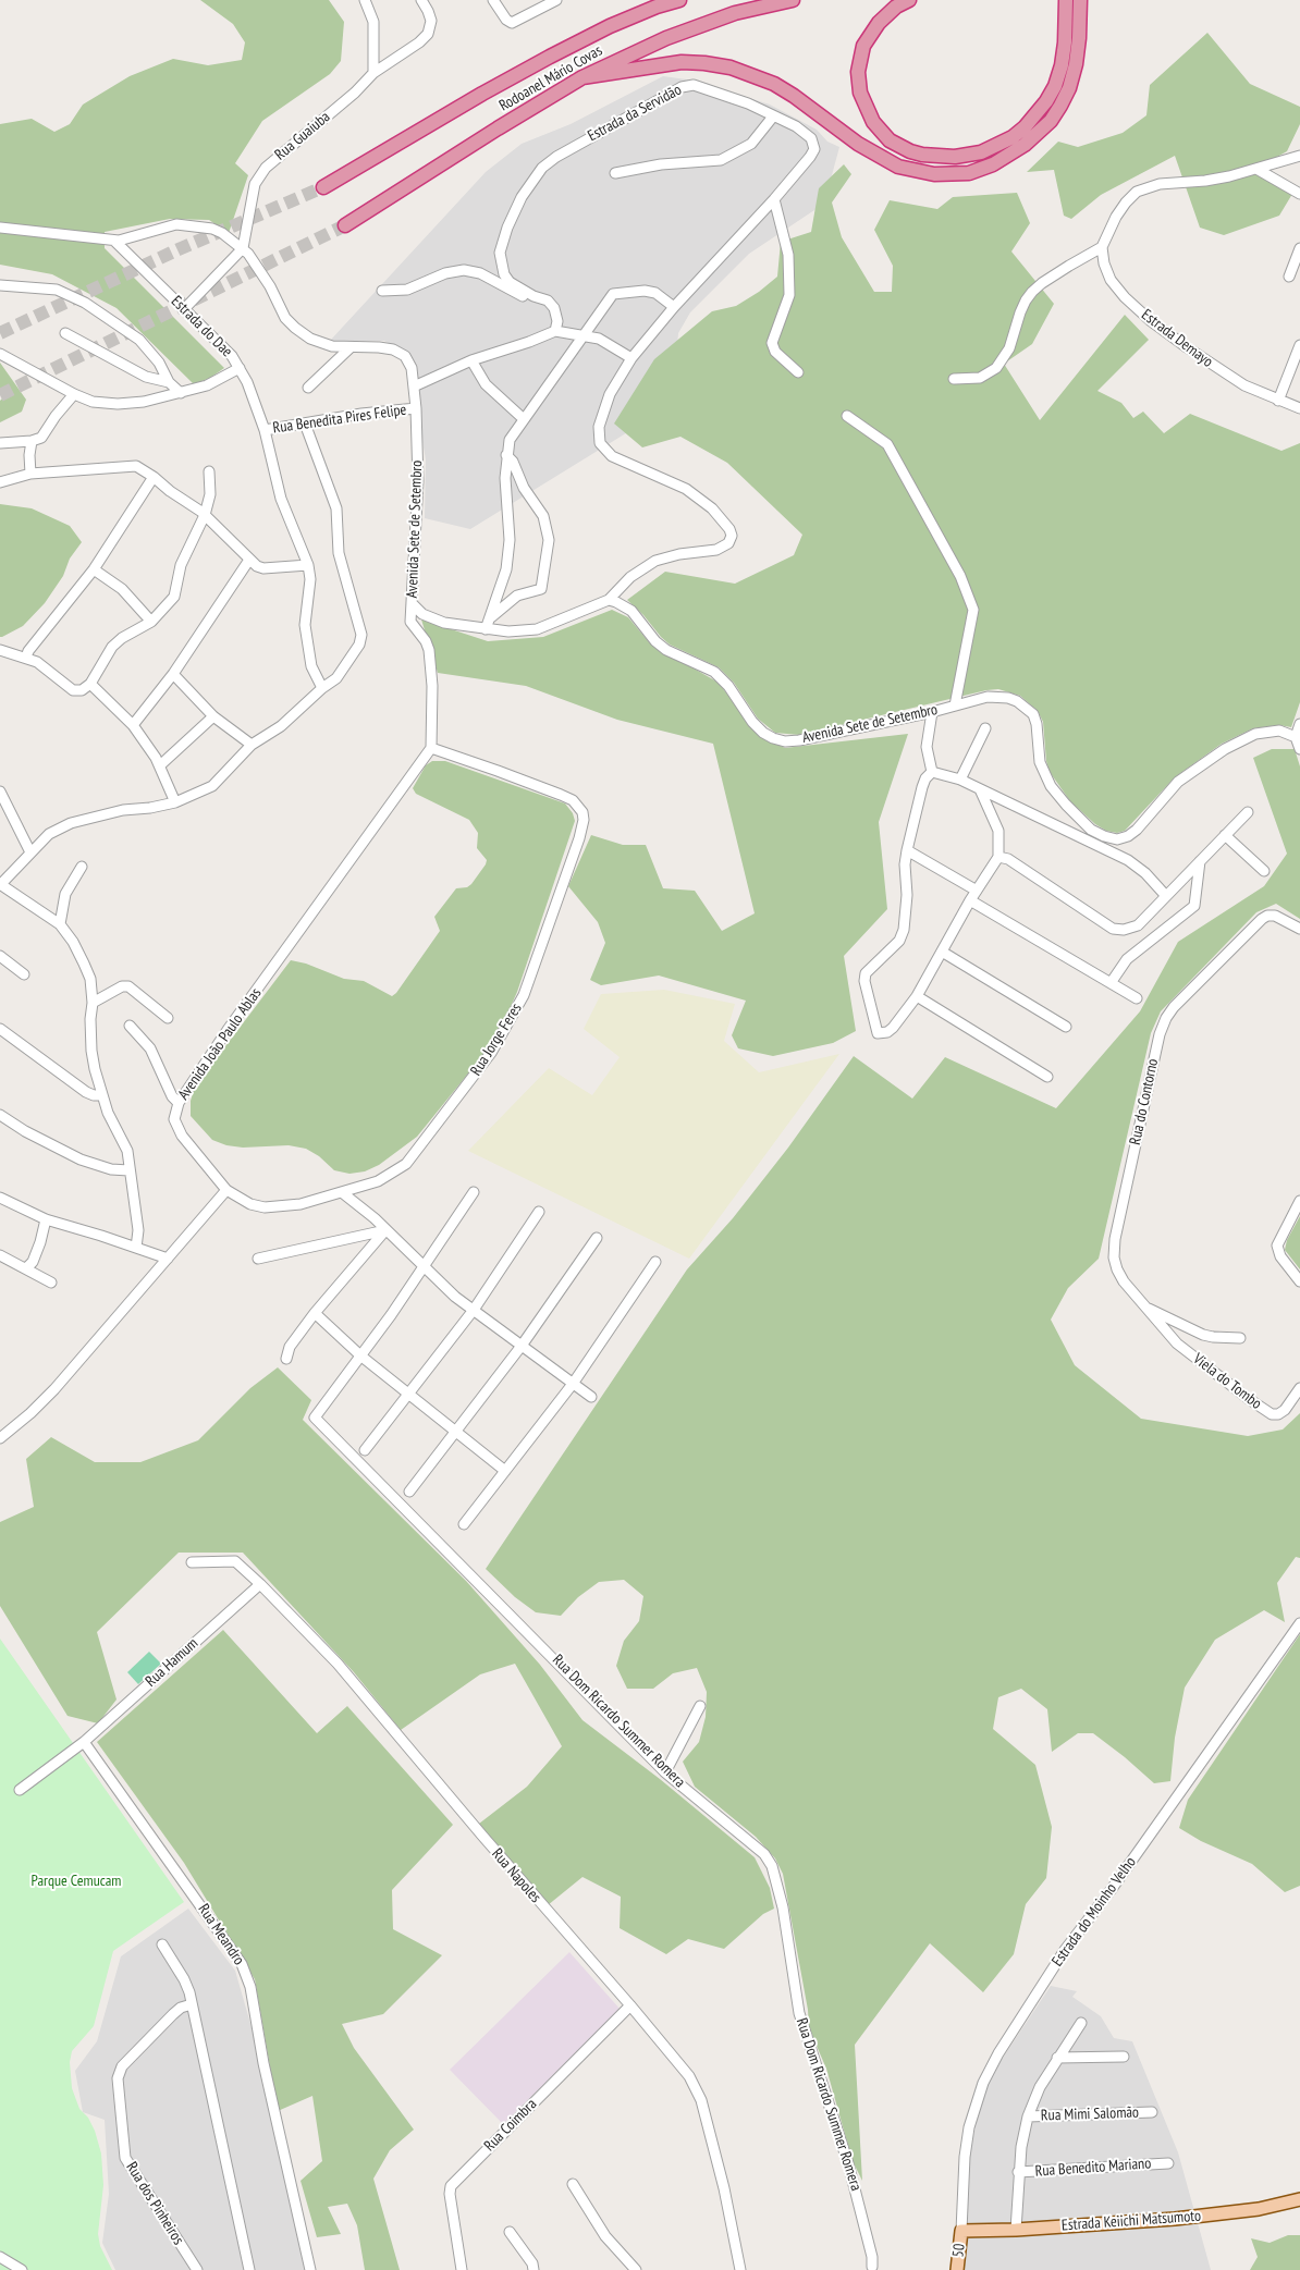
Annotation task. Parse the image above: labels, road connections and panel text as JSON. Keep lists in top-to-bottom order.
{
  "streets": {
    "highway": ["Rodoanel Mário Covas"],
    "main road": ["Estrada Keiichi Matsumoto", "50"],
    "street": [
      "Estrada da Servidão",
      "Rua Guaiuba",
      "Estrada do Dae",
      "Estrada Demayo",
      "Rua Benedita Pires Felipe",
      "Avenida Sete de Setembro",
      "Rua Jorge Feres",
      "Avenida João Paulo Ablas",
      "Rua do Contorno",
      "Viela do Tombo",
      "Rua Hamum",
      "Rua Dom Ricardo Summer Romera",
      "Rua Napoles",
      "Estrada do Moinho Velho",
      "Rua Meandro",
      "Rua Mimi Salomão",
      "Rua Coimbra",
      "Rua Benedito Mariano",
      "Rua dos Pinheiros"
    ]
  },
  "crossings": [
    ["Estrada da Servidão", "Avenida Sete de Setembro"],
    ["Rua Guaiuba", "Avenida Sete de Setembro"],
    ["Estrada do Dae", "Rua Benedita Pires Felipe"],
    ["Estrada do Dae", "Avenida Sete de Setembro"],
    ["Rua Benedita Pires Felipe", "Avenida Sete de Setembro"],
    ["Rua Jorge Feres", "Avenida João Paulo Ablas"],
    ["Rua do Contorno", "Viela do Tombo"],
    ["Rua Hamum", "Rua Napoles"],
    ["Rua Hamum", "Rua Meandro"],
    ["Rua Napoles", "Rua Coimbra"],
    ["Estrada do Moinho Velho", "Estrada Keiichi Matsumoto"],
    ["Estrada do Moinho Velho", "50"],
    ["Estrada Keiichi Matsumoto", "50"]
  ],
  "parks": ["Parque Cemucam"]
}
